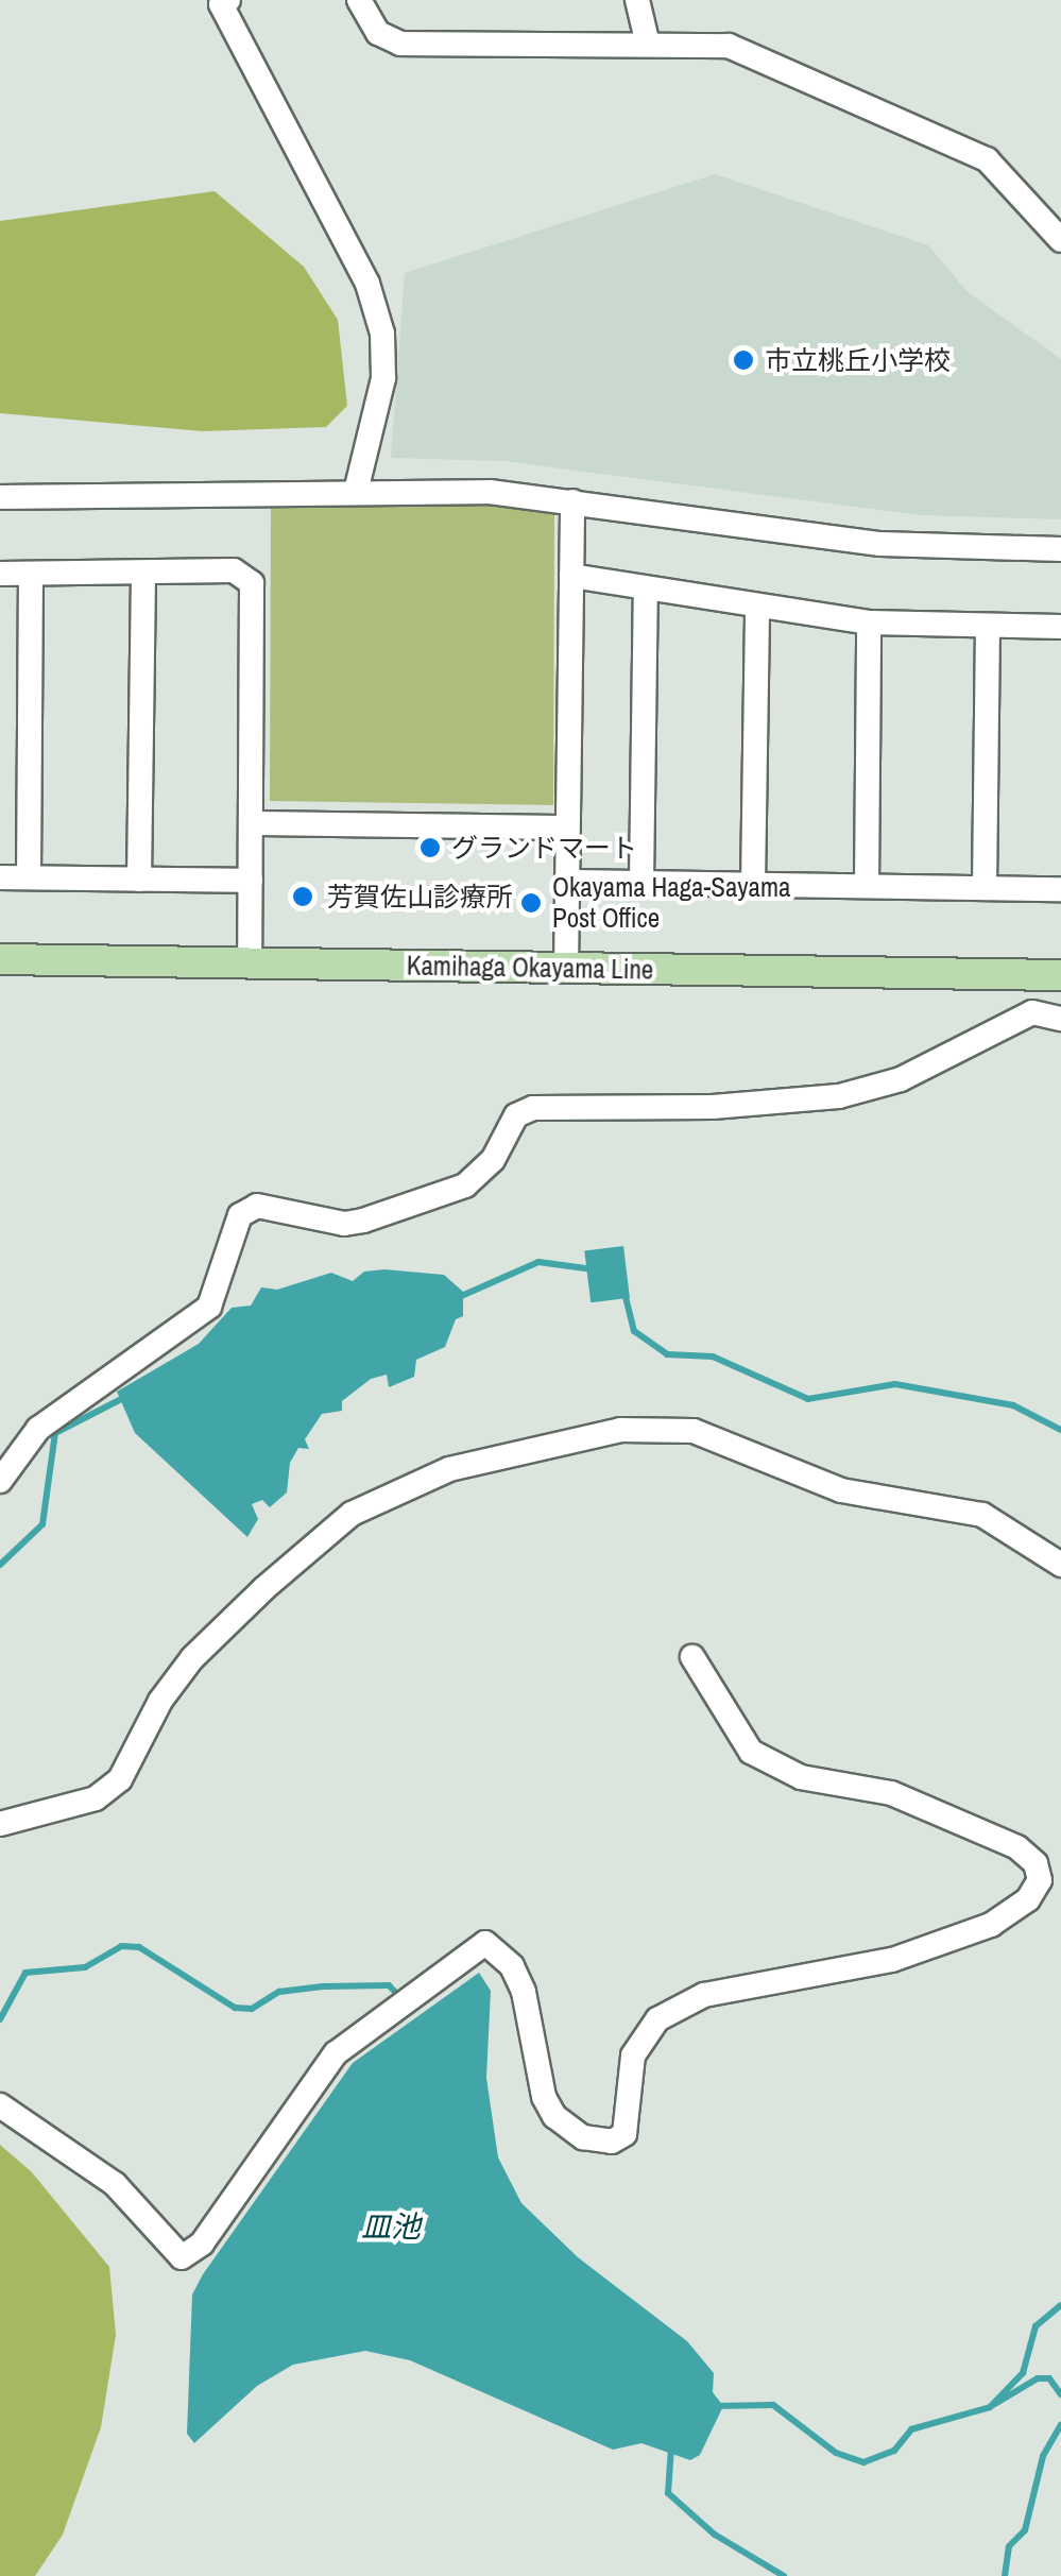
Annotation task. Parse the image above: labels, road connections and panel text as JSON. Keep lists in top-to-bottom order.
{
  "streets": {
    "main road": ["Kamihaga Okayama Line"]
  },
  "water": ["皿池"],
  "places": [
    "市立桃丘小学校",
    "グランドマート",
    "芳賀佐山診療所",
    "Okayama Haga-Sayama Post Office"
  ]
}
